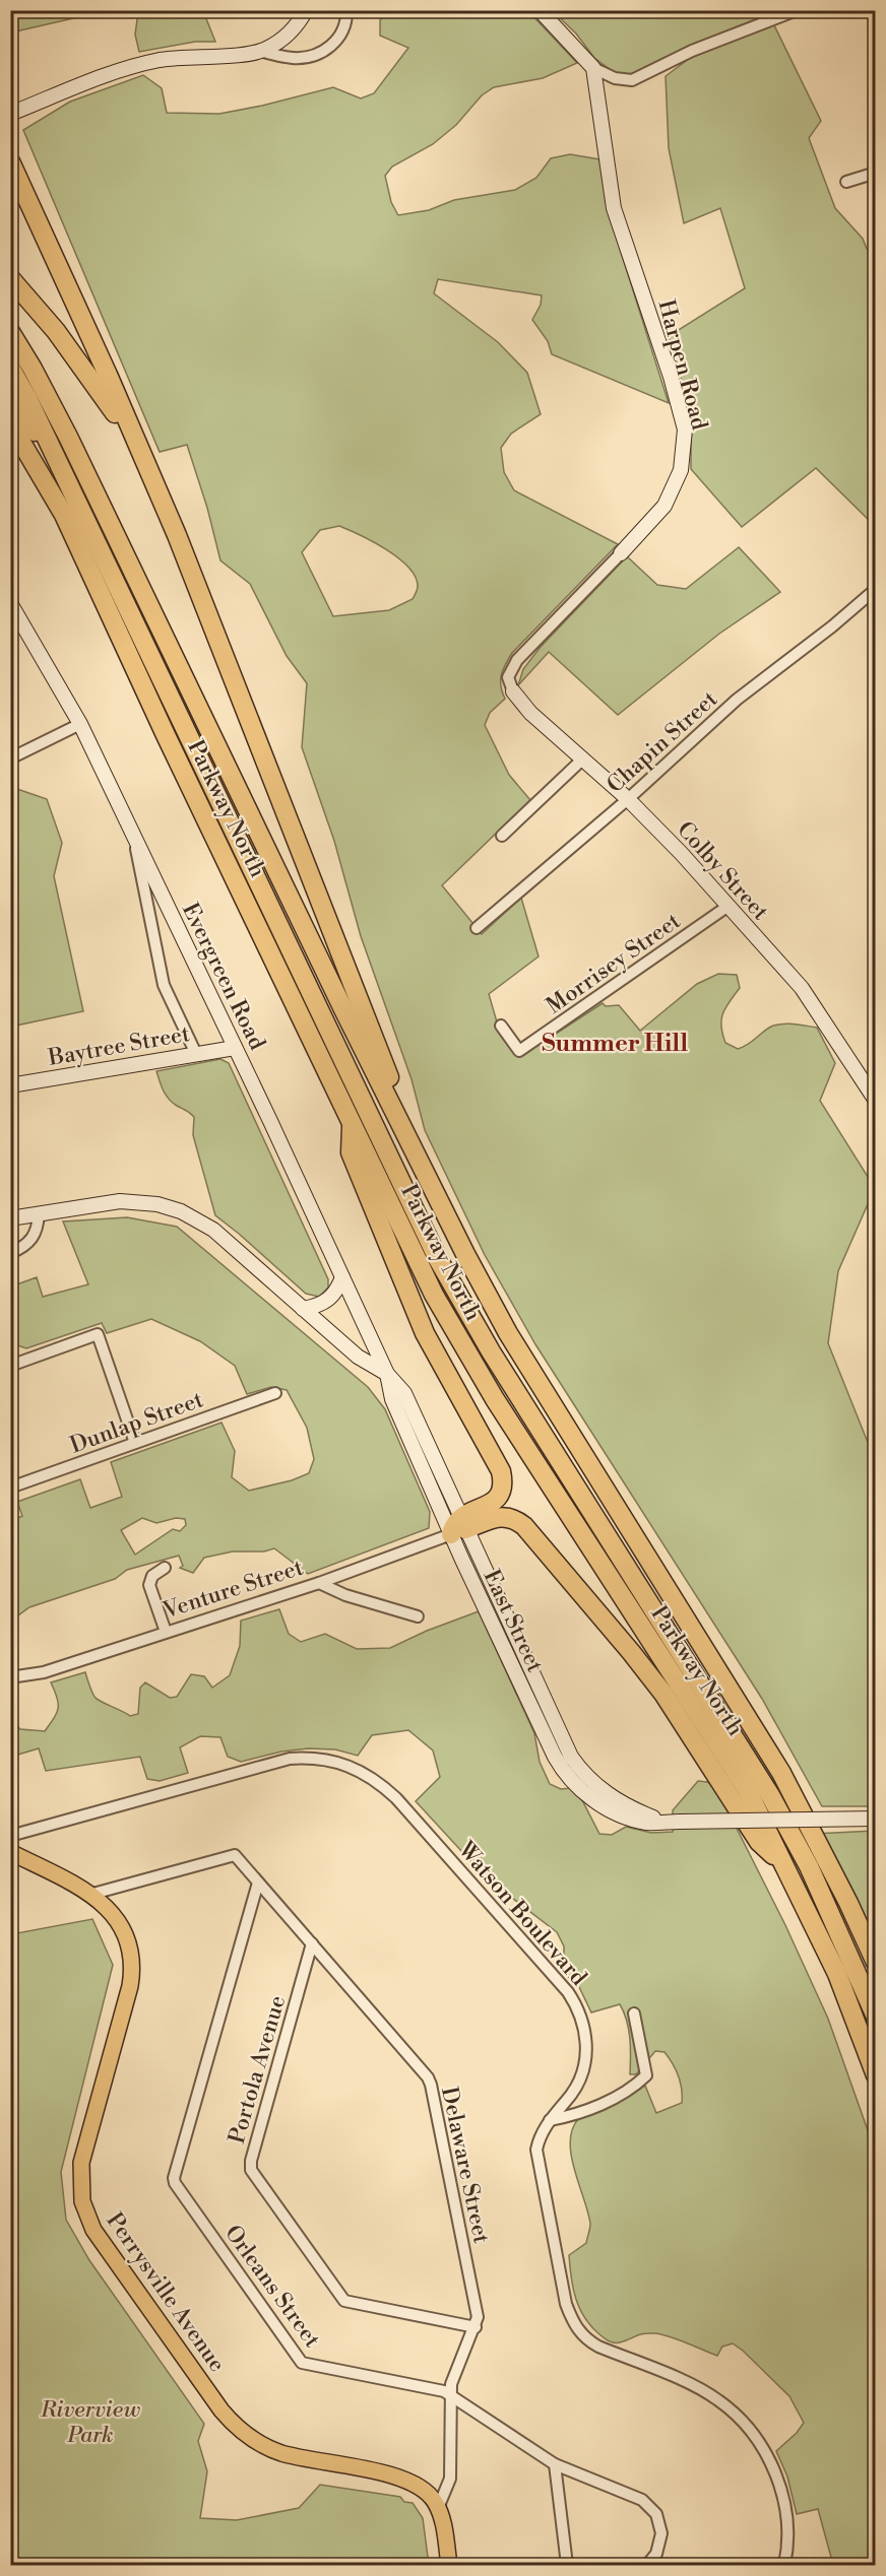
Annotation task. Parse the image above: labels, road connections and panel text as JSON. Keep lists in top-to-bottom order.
{
  "streets": {
    "highway": ["Parkway North"],
    "main road": [
      "Harpen Road",
      "Colby Street",
      "Evergreen Road",
      "Baytree Street",
      "East Street",
      "Perrysville Avenue"
    ],
    "street": [
      "Chapin Street",
      "Morrisey Street",
      "Dunlap Street",
      "Venture Street",
      "Watson Boulevard",
      "Portola Avenue",
      "Delaware Street",
      "Orleans Street"
    ]
  },
  "crossings": [
    ["Harpen Road", "Colby Street"],
    ["Chapin Street", "Colby Street"],
    ["Colby Street", "Morrisey Street"],
    ["Evergreen Road", "Baytree Street"],
    ["Evergreen Road", "East Street"],
    ["Venture Street", "East Street"],
    ["Portola Avenue", "Delaware Street"],
    ["Delaware Street", "Orleans Street"],
    ["Delaware Street", "Perrysville Avenue"]
  ],
  "districts": ["Summer Hill"],
  "parks": ["Riverview Park"]
}
